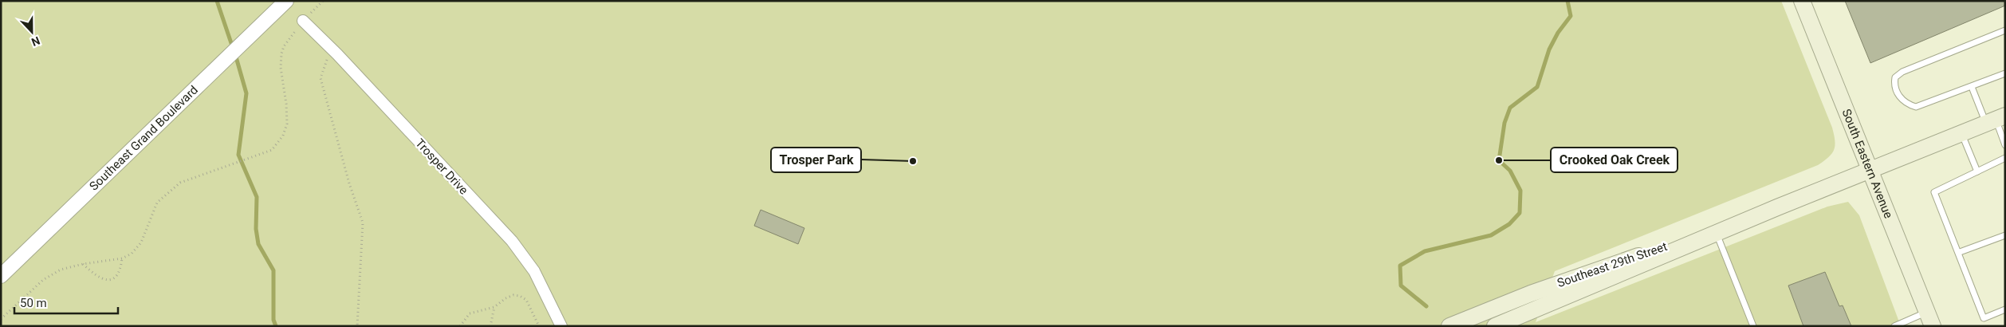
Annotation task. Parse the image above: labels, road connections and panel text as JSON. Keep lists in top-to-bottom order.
{
  "streets": {
    "main road": ["South Eastern Avenue", "Southeast 29th Street"],
    "street": ["Southeast Grand Boulevard", "Trosper Drive"]
  },
  "crossings": [
    ["South Eastern Avenue", "Southeast 29th Street"]
  ],
  "places": ["Crooked Oak Creek", "Trosper Park"],
  "scale_bar": "50 m",
  "north": "bottom"
}
